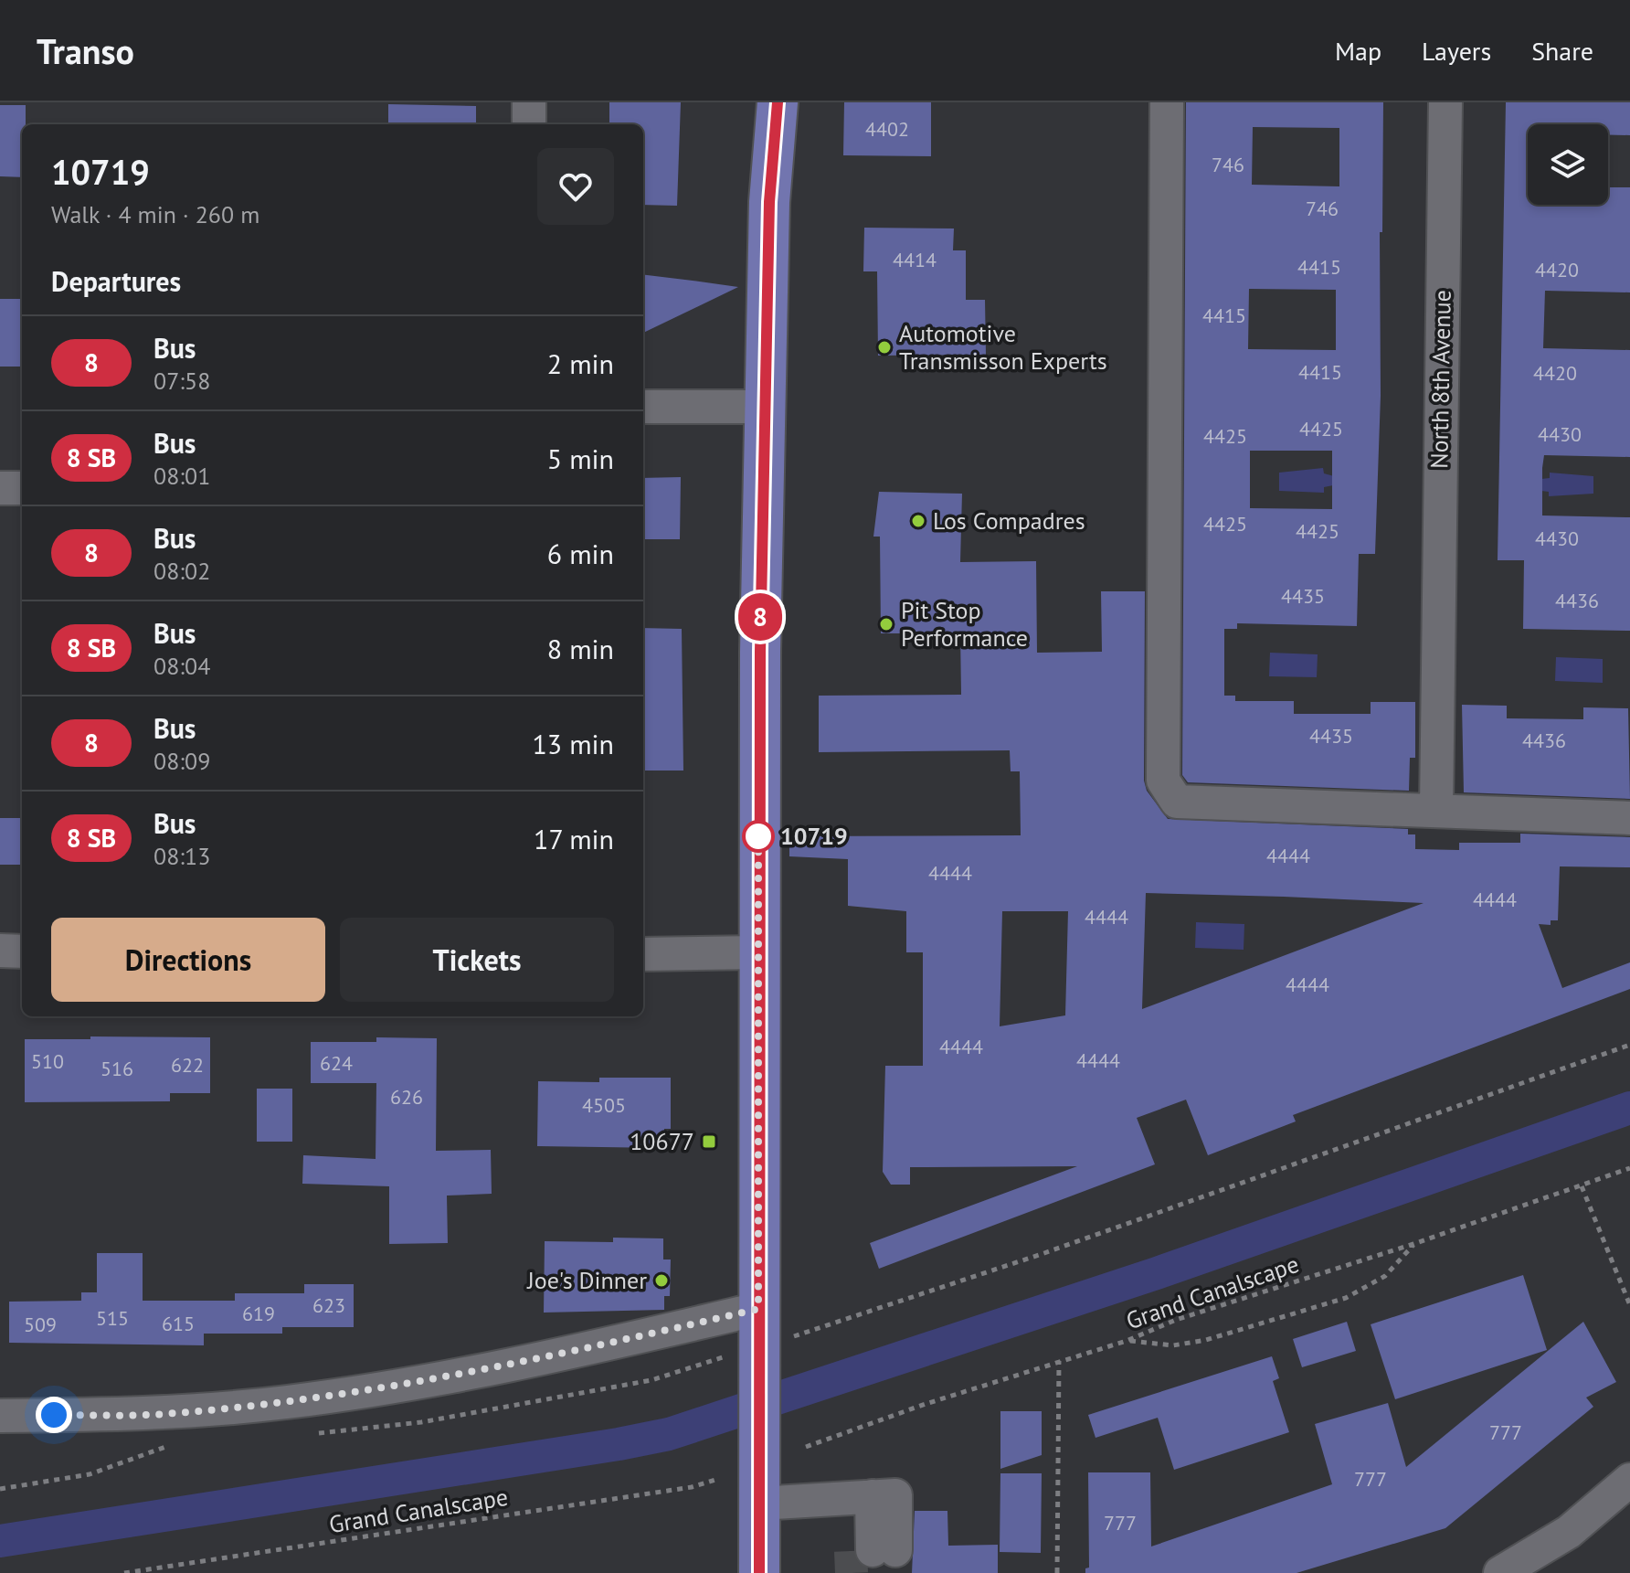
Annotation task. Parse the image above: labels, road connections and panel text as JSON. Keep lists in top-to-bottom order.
{
  "streets": {
    "street": ["North 8th Avenue"],
    "path": ["Grand Canalscape"]
  },
  "places": {
    "other": [
      "Automotive Transmisson Experts",
      "Los Compadres",
      "Pit Stop Performance",
      "10719",
      "Joe's Dinner"
    ],
    "transit": ["10677"]
  },
  "lines": ["bus line 8"],
  "house_numbers": [
    "4402",
    "746",
    "746",
    "4414",
    "4415",
    "4420",
    "4415",
    "4415",
    "4420",
    "4425",
    "4430",
    "4425",
    "4425",
    "4425",
    "4430",
    "4435",
    "4436",
    "4435",
    "4436",
    "4444",
    "4444",
    "4444",
    "4444",
    "4444",
    "4444",
    "4444",
    "510",
    "624",
    "622",
    "516",
    "626",
    "4505",
    "623",
    "619",
    "515",
    "615",
    "509",
    "777",
    "777",
    "777"
  ],
  "page": {
    "header": "Transo",
    "nav": ["Map", "Layers", "Share"],
    "on_map": "8",
    "heading": [
      ["10719", "Walk · 4 min · 260 m"],
      "Departures"
    ],
    "list": [
      {
        "mark": "8",
        "name": "Bus",
        "note": "07:58",
        "value": "2 min"
      },
      {
        "mark": "8 SB",
        "name": "Bus",
        "note": "08:01",
        "value": "5 min"
      },
      {
        "mark": "8",
        "name": "Bus",
        "note": "08:02",
        "value": "6 min"
      },
      {
        "mark": "8 SB",
        "name": "Bus",
        "note": "08:04",
        "value": "8 min"
      },
      {
        "mark": "8",
        "name": "Bus",
        "note": "08:09",
        "value": "13 min"
      },
      {
        "mark": "8 SB",
        "name": "Bus",
        "note": "08:13",
        "value": "17 min"
      }
    ],
    "buttons": ["Directions", "Tickets"]
  }
}
